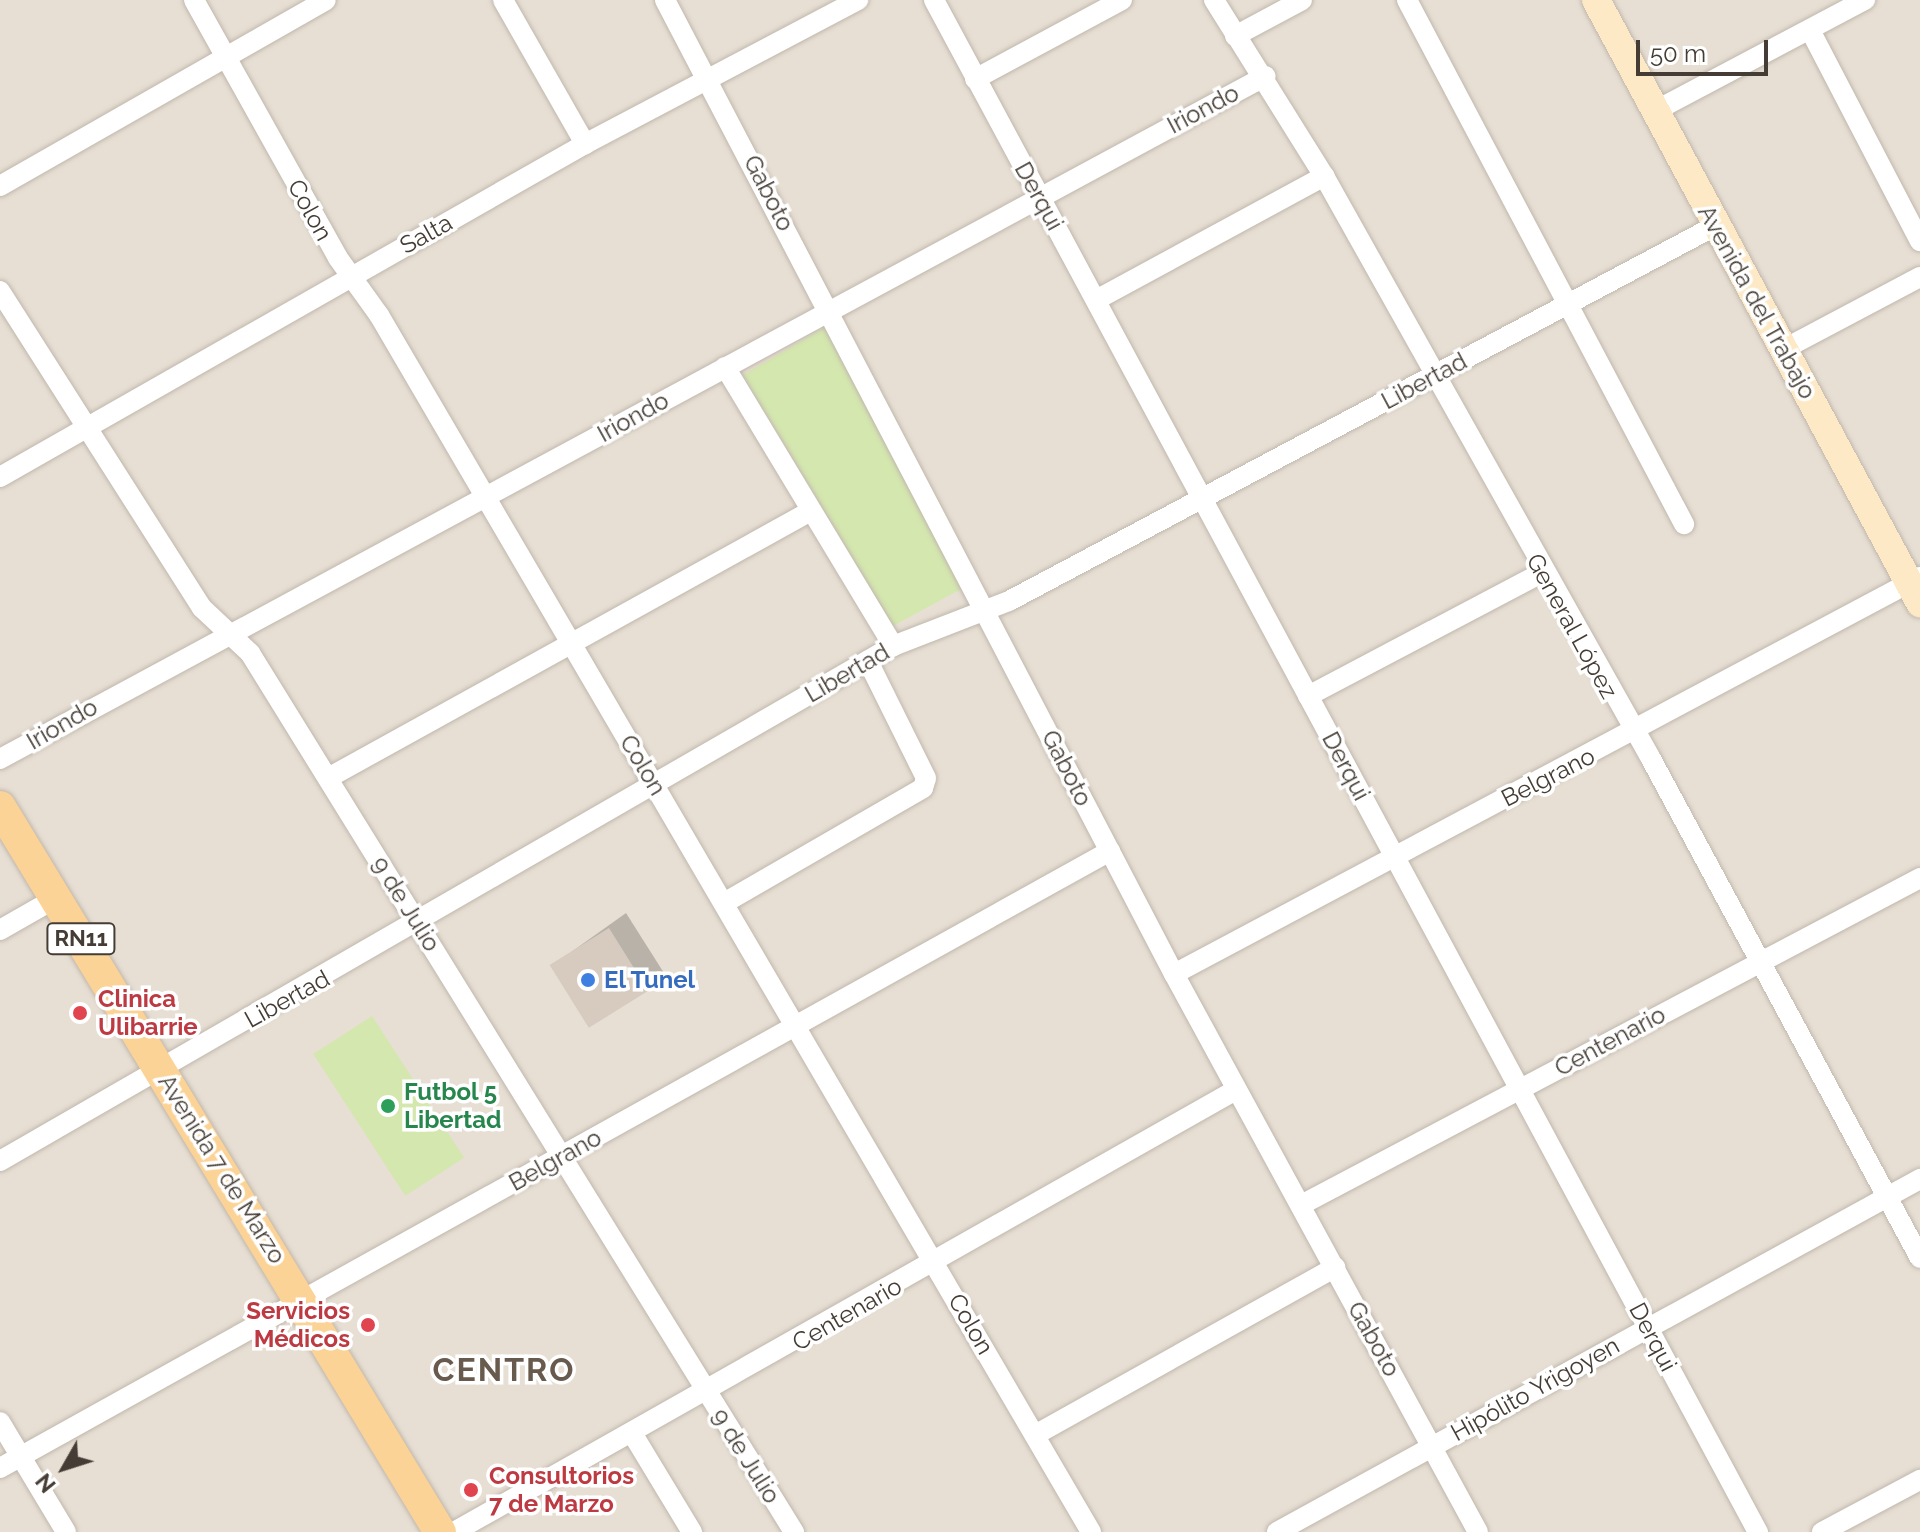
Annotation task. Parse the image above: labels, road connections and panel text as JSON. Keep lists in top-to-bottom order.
{
  "streets": {
    "main road": ["RN11", "Avenida 7 de Marzo"],
    "street": [
      "Iriondo",
      "Gaboto",
      "Derqui",
      "Colon",
      "Salta",
      "Avenida del Trabajo",
      "Libertad",
      "General López",
      "Belgrano",
      "9 de Julio",
      "Centenario",
      "Hipólito Yrigoyen"
    ]
  },
  "crossings": [
    ["Iriondo", "Gaboto"],
    ["Iriondo", "Derqui"],
    ["Iriondo", "Colon"],
    ["Iriondo", "General López"],
    ["Iriondo", "9 de Julio"],
    ["Gaboto", "Salta"],
    ["Gaboto", "Libertad"],
    ["Gaboto", "Belgrano"],
    ["Gaboto", "Centenario"],
    ["Gaboto", "Hipólito Yrigoyen"],
    ["Derqui", "Libertad"],
    ["Derqui", "Belgrano"],
    ["Derqui", "Centenario"],
    ["Derqui", "Hipólito Yrigoyen"],
    ["Colon", "Salta"],
    ["Colon", "Libertad"],
    ["Colon", "Belgrano"],
    ["Colon", "Centenario"],
    ["Salta", "9 de Julio"],
    ["Avenida del Trabajo", "Libertad"],
    ["Avenida del Trabajo", "Belgrano"],
    ["Libertad", "General López"],
    ["Libertad", "9 de Julio"],
    ["Libertad", "Avenida 7 de Marzo"],
    ["General López", "Belgrano"],
    ["General López", "Centenario"],
    ["General López", "Hipólito Yrigoyen"],
    ["Belgrano", "9 de Julio"],
    ["Belgrano", "Avenida 7 de Marzo"],
    ["9 de Julio", "Centenario"]
  ],
  "districts": ["CENTRO"],
  "places": [
    "El Tunel",
    "Clinica Ulibarrie",
    "Futbol 5 Libertad",
    "Servicios Médicos",
    "Consultorios 7 de Marzo"
  ],
  "scale_bar": "50 m",
  "north": "bottom left"
}
